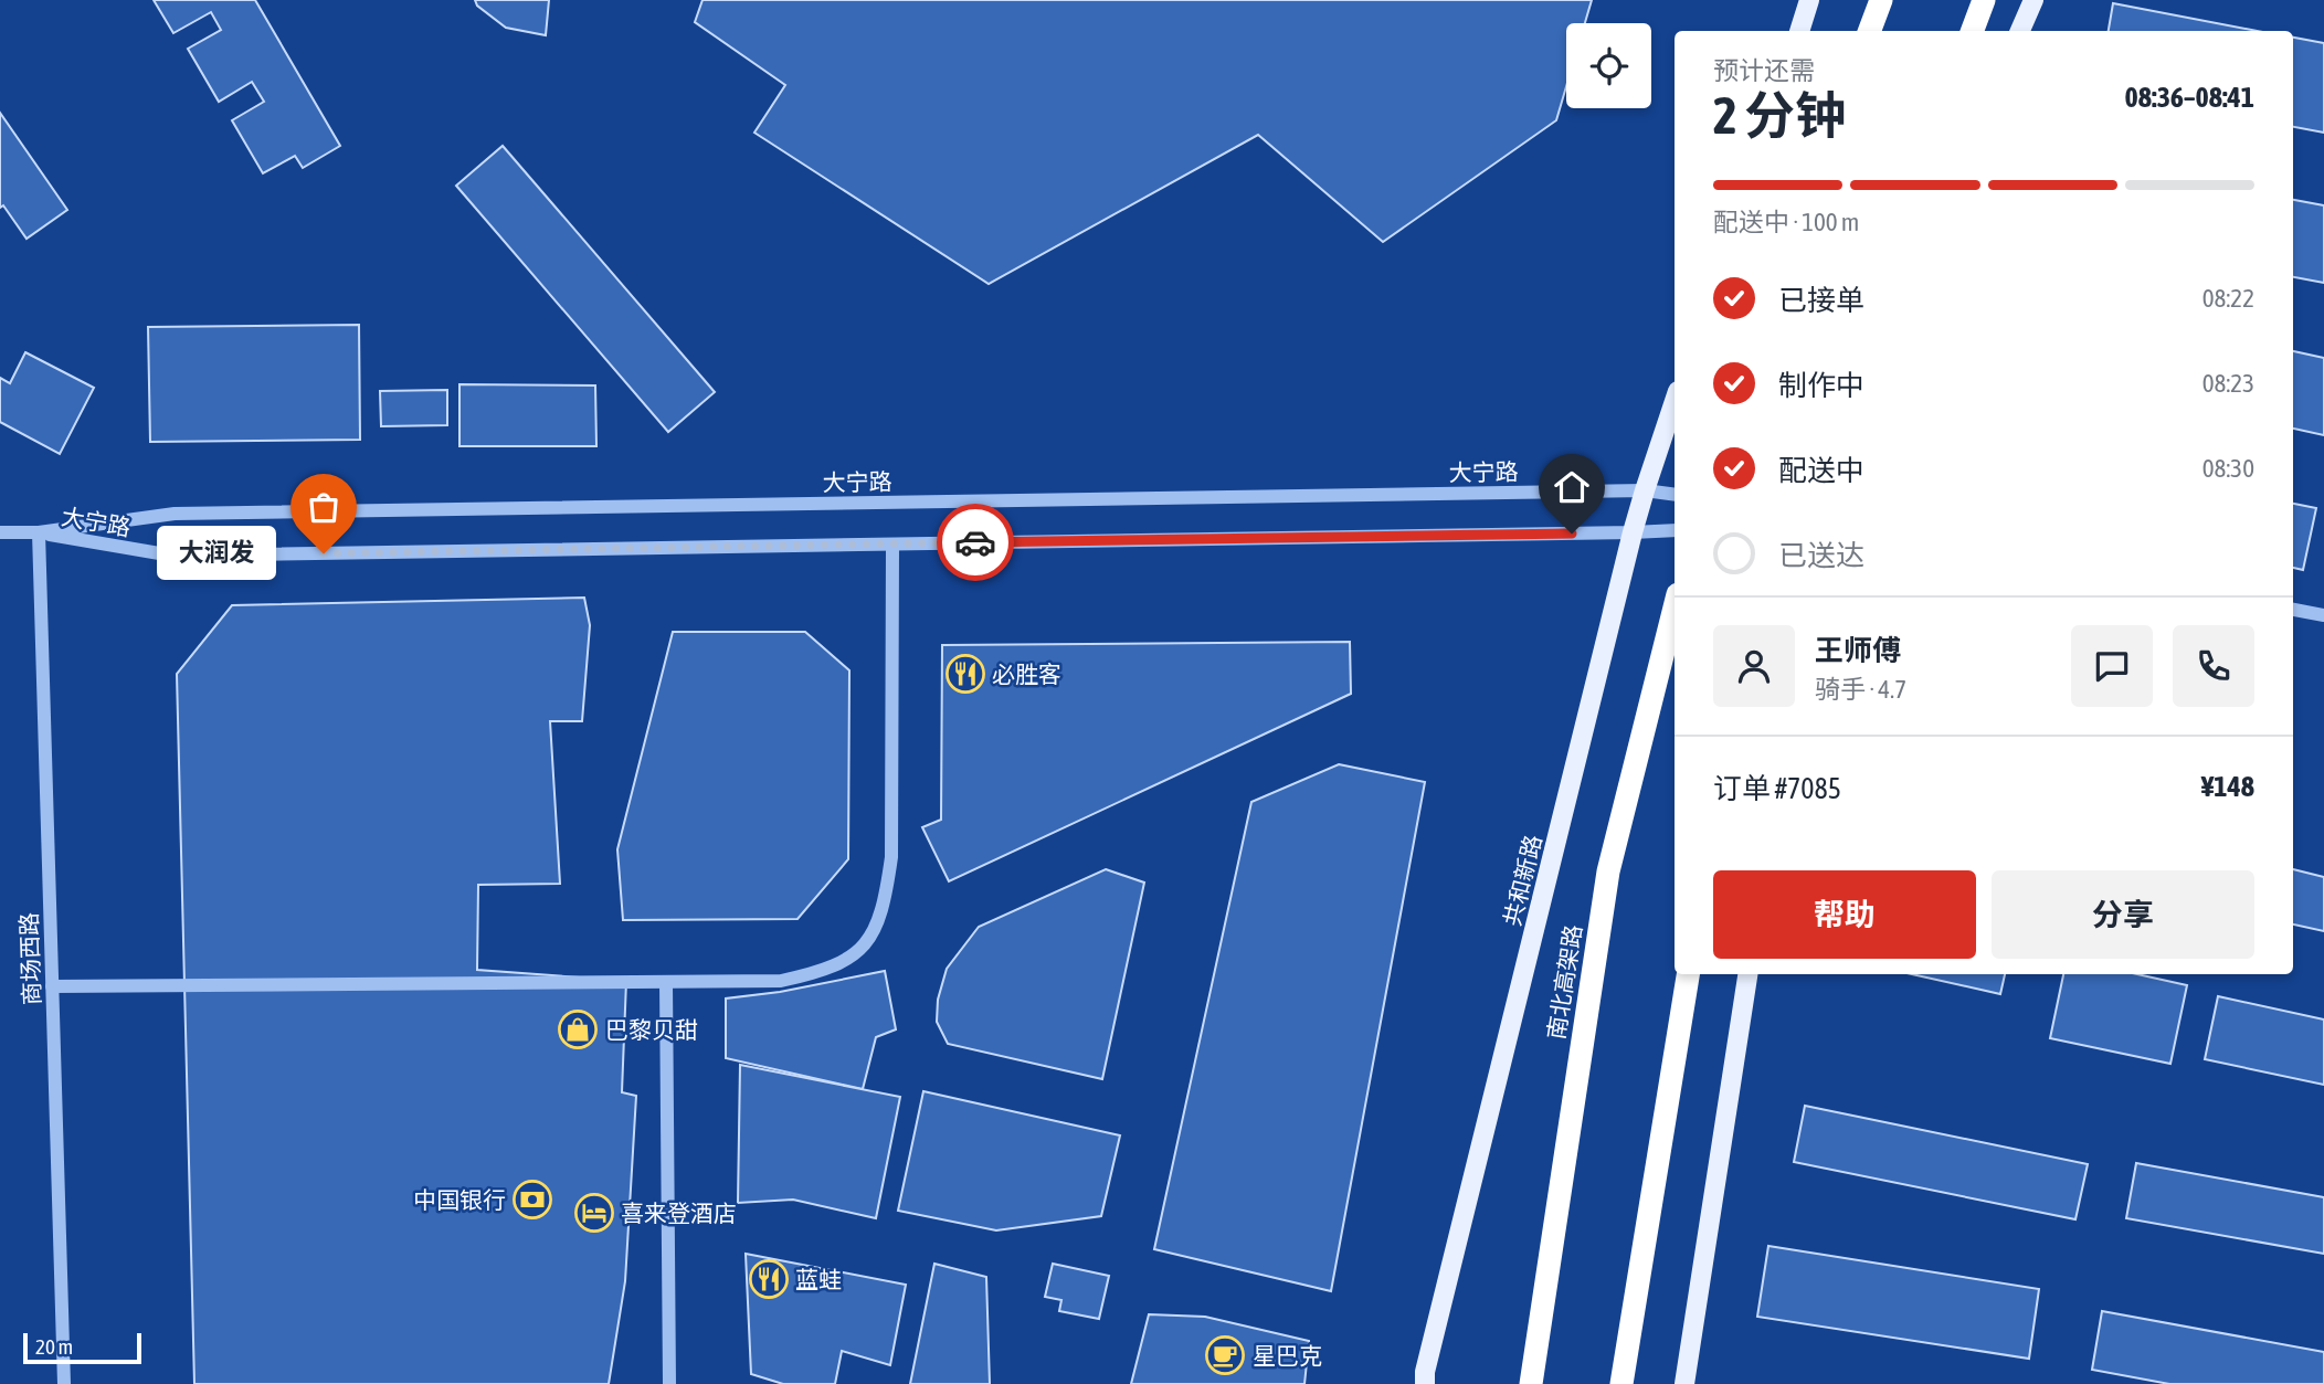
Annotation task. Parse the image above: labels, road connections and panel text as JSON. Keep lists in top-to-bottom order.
{
  "streets": {
    "highway": ["南北高架路"],
    "main road": ["共和新路"],
    "street": ["大宁路", "商场西路"]
  },
  "crossings": [
    ["大宁路", "共和新路"],
    ["大宁路", "商场西路"]
  ],
  "places": {
    "other": ["大润发"],
    "restaurant": ["必胜客", "蓝蛙"],
    "shop": ["巴黎贝甜"],
    "bank": ["中国银行"],
    "hotel": ["喜来登酒店"],
    "cafe": ["星巴克"]
  },
  "scale_bar": "20 m",
  "page": {
    "heading": ["2 分钟", "预计还需", "08:36–08:41"],
    "panel": [
      "王师傅",
      "骑手 · 4.7",
      "订单 #7085",
      "¥148"
    ],
    "bar": "配送中 · 100 m",
    "list": [
      ["已接单", "08:22"],
      ["制作中", "08:23"],
      ["配送中", "08:30"],
      "已送达"
    ],
    "bubble": "大润发",
    "buttons": ["帮助", "分享"],
    "scale": "20 m"
  }
}
